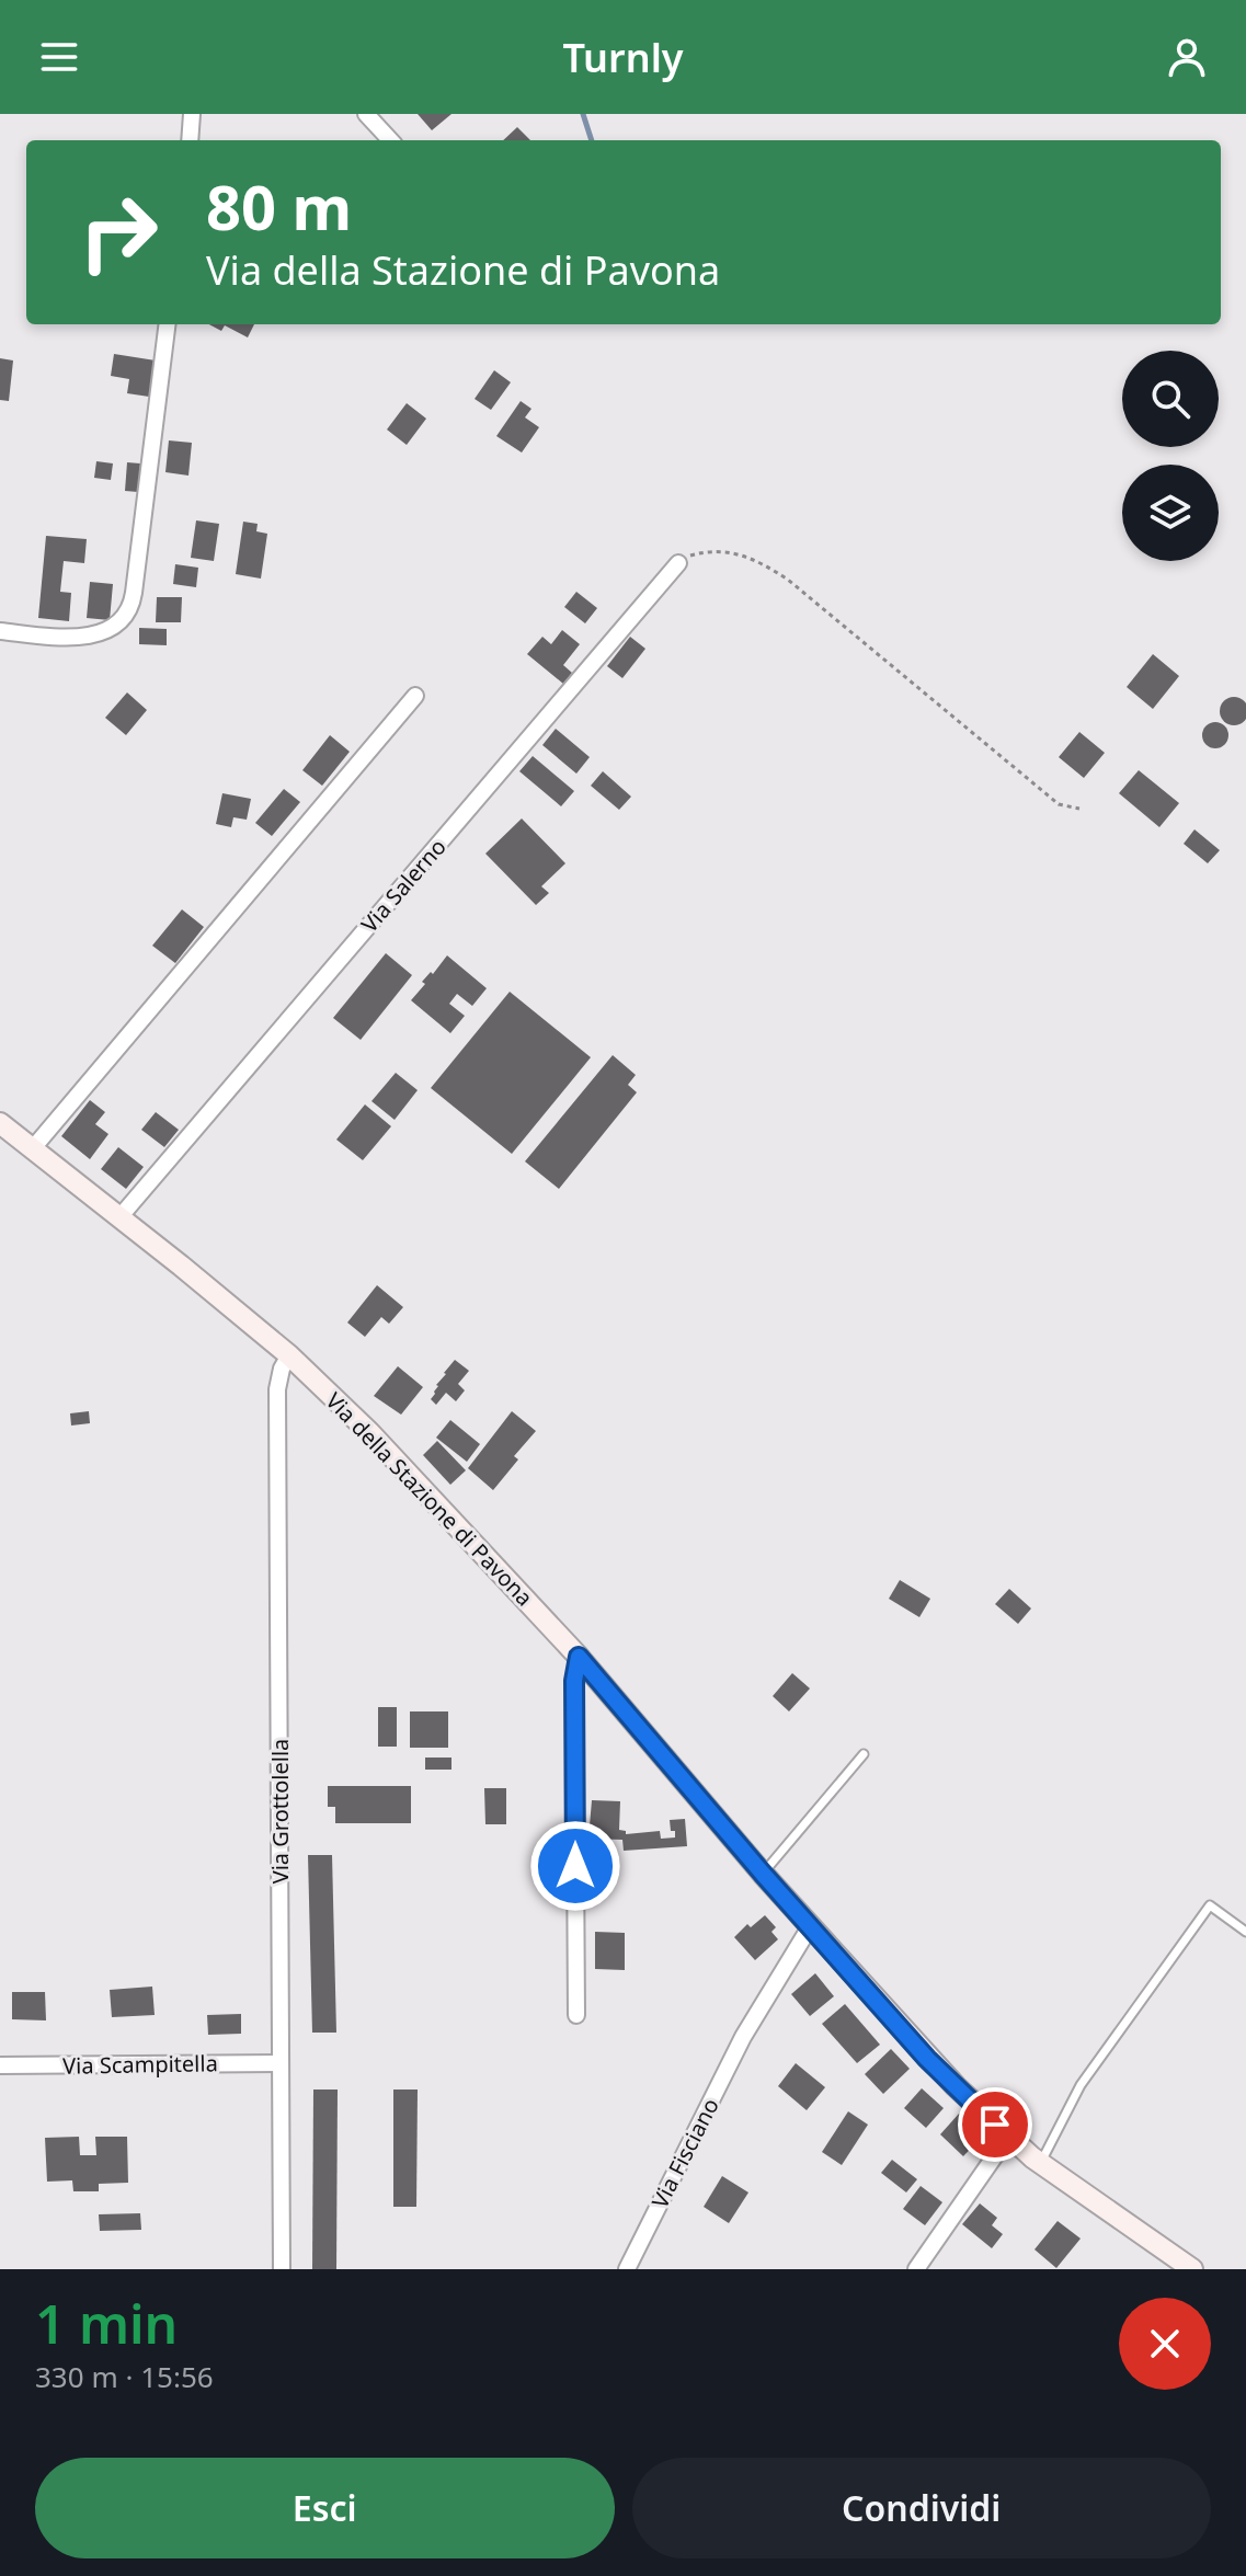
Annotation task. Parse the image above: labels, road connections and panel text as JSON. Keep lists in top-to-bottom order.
{
  "streets": {
    "main road": ["Via della Stazione di Pavona"],
    "street": [
      "Via Salerno",
      "Via Grottolella",
      "Via Scampitella",
      "Via Fisciano"
    ]
  },
  "crossings": [
    ["Via Salerno", "Via della Stazione di Pavona"],
    ["Via della Stazione di Pavona", "Via Grottolella"],
    ["Via della Stazione di Pavona", "Via Fisciano"],
    ["Via Grottolella", "Via Scampitella"]
  ],
  "page": {
    "header": "Turnly",
    "turn": ["80 m", "Via della Stazione di Pavona"],
    "heading": ["1 min", "330 m · 15:56"],
    "buttons": ["Esci", "Condividi"]
  }
}
